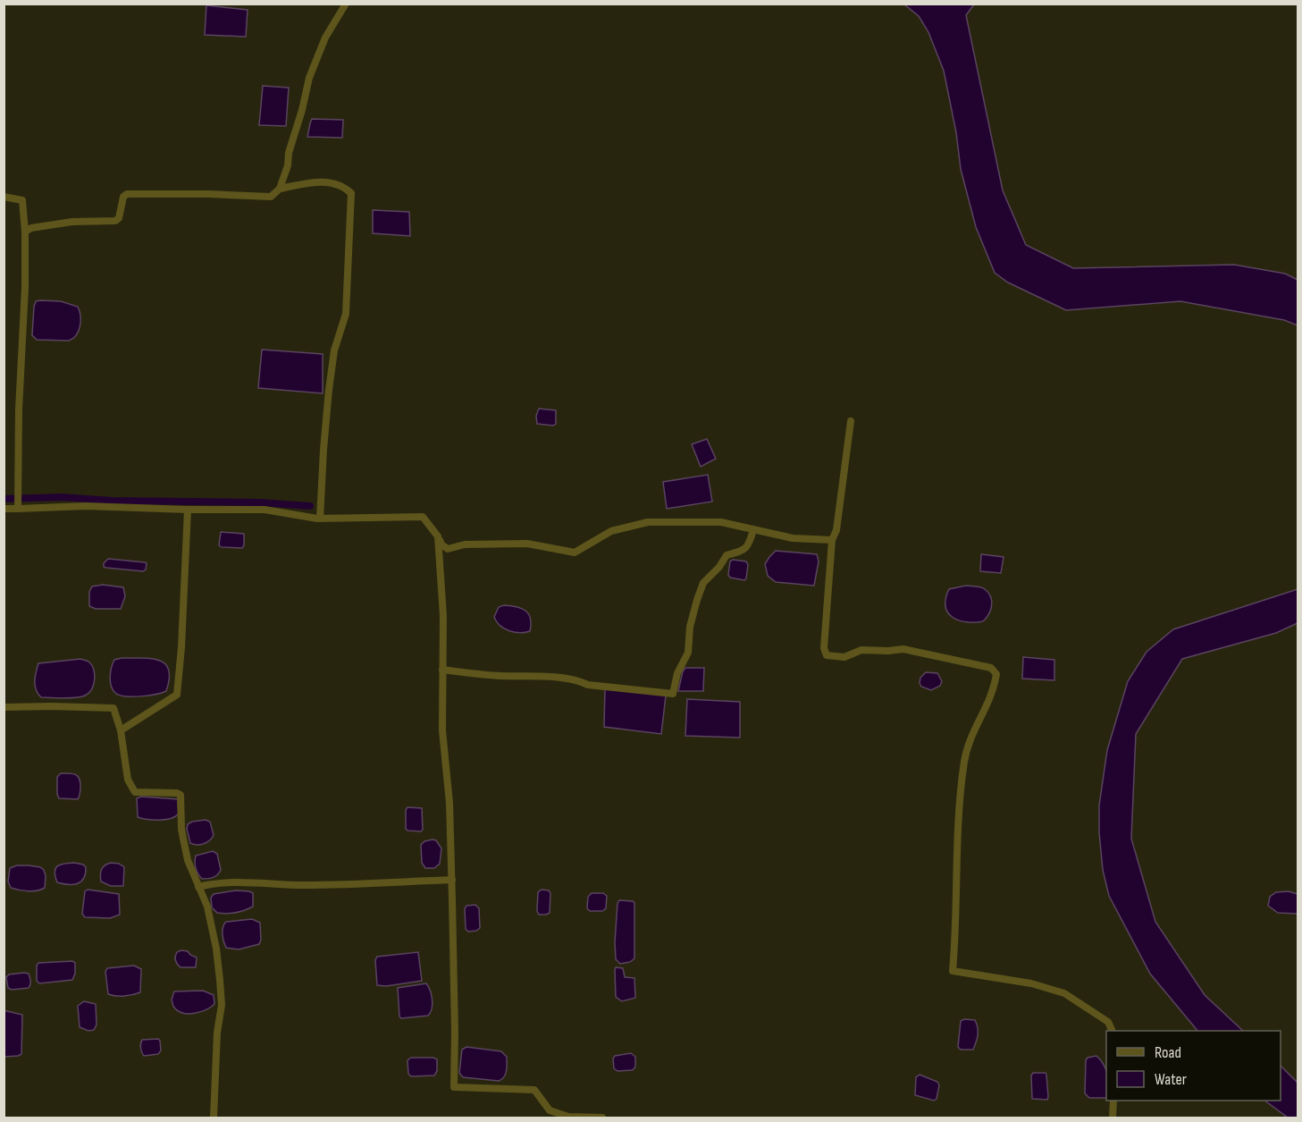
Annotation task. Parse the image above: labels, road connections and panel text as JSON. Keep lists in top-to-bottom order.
{
  "legend": ["Road", "Water"]
}
